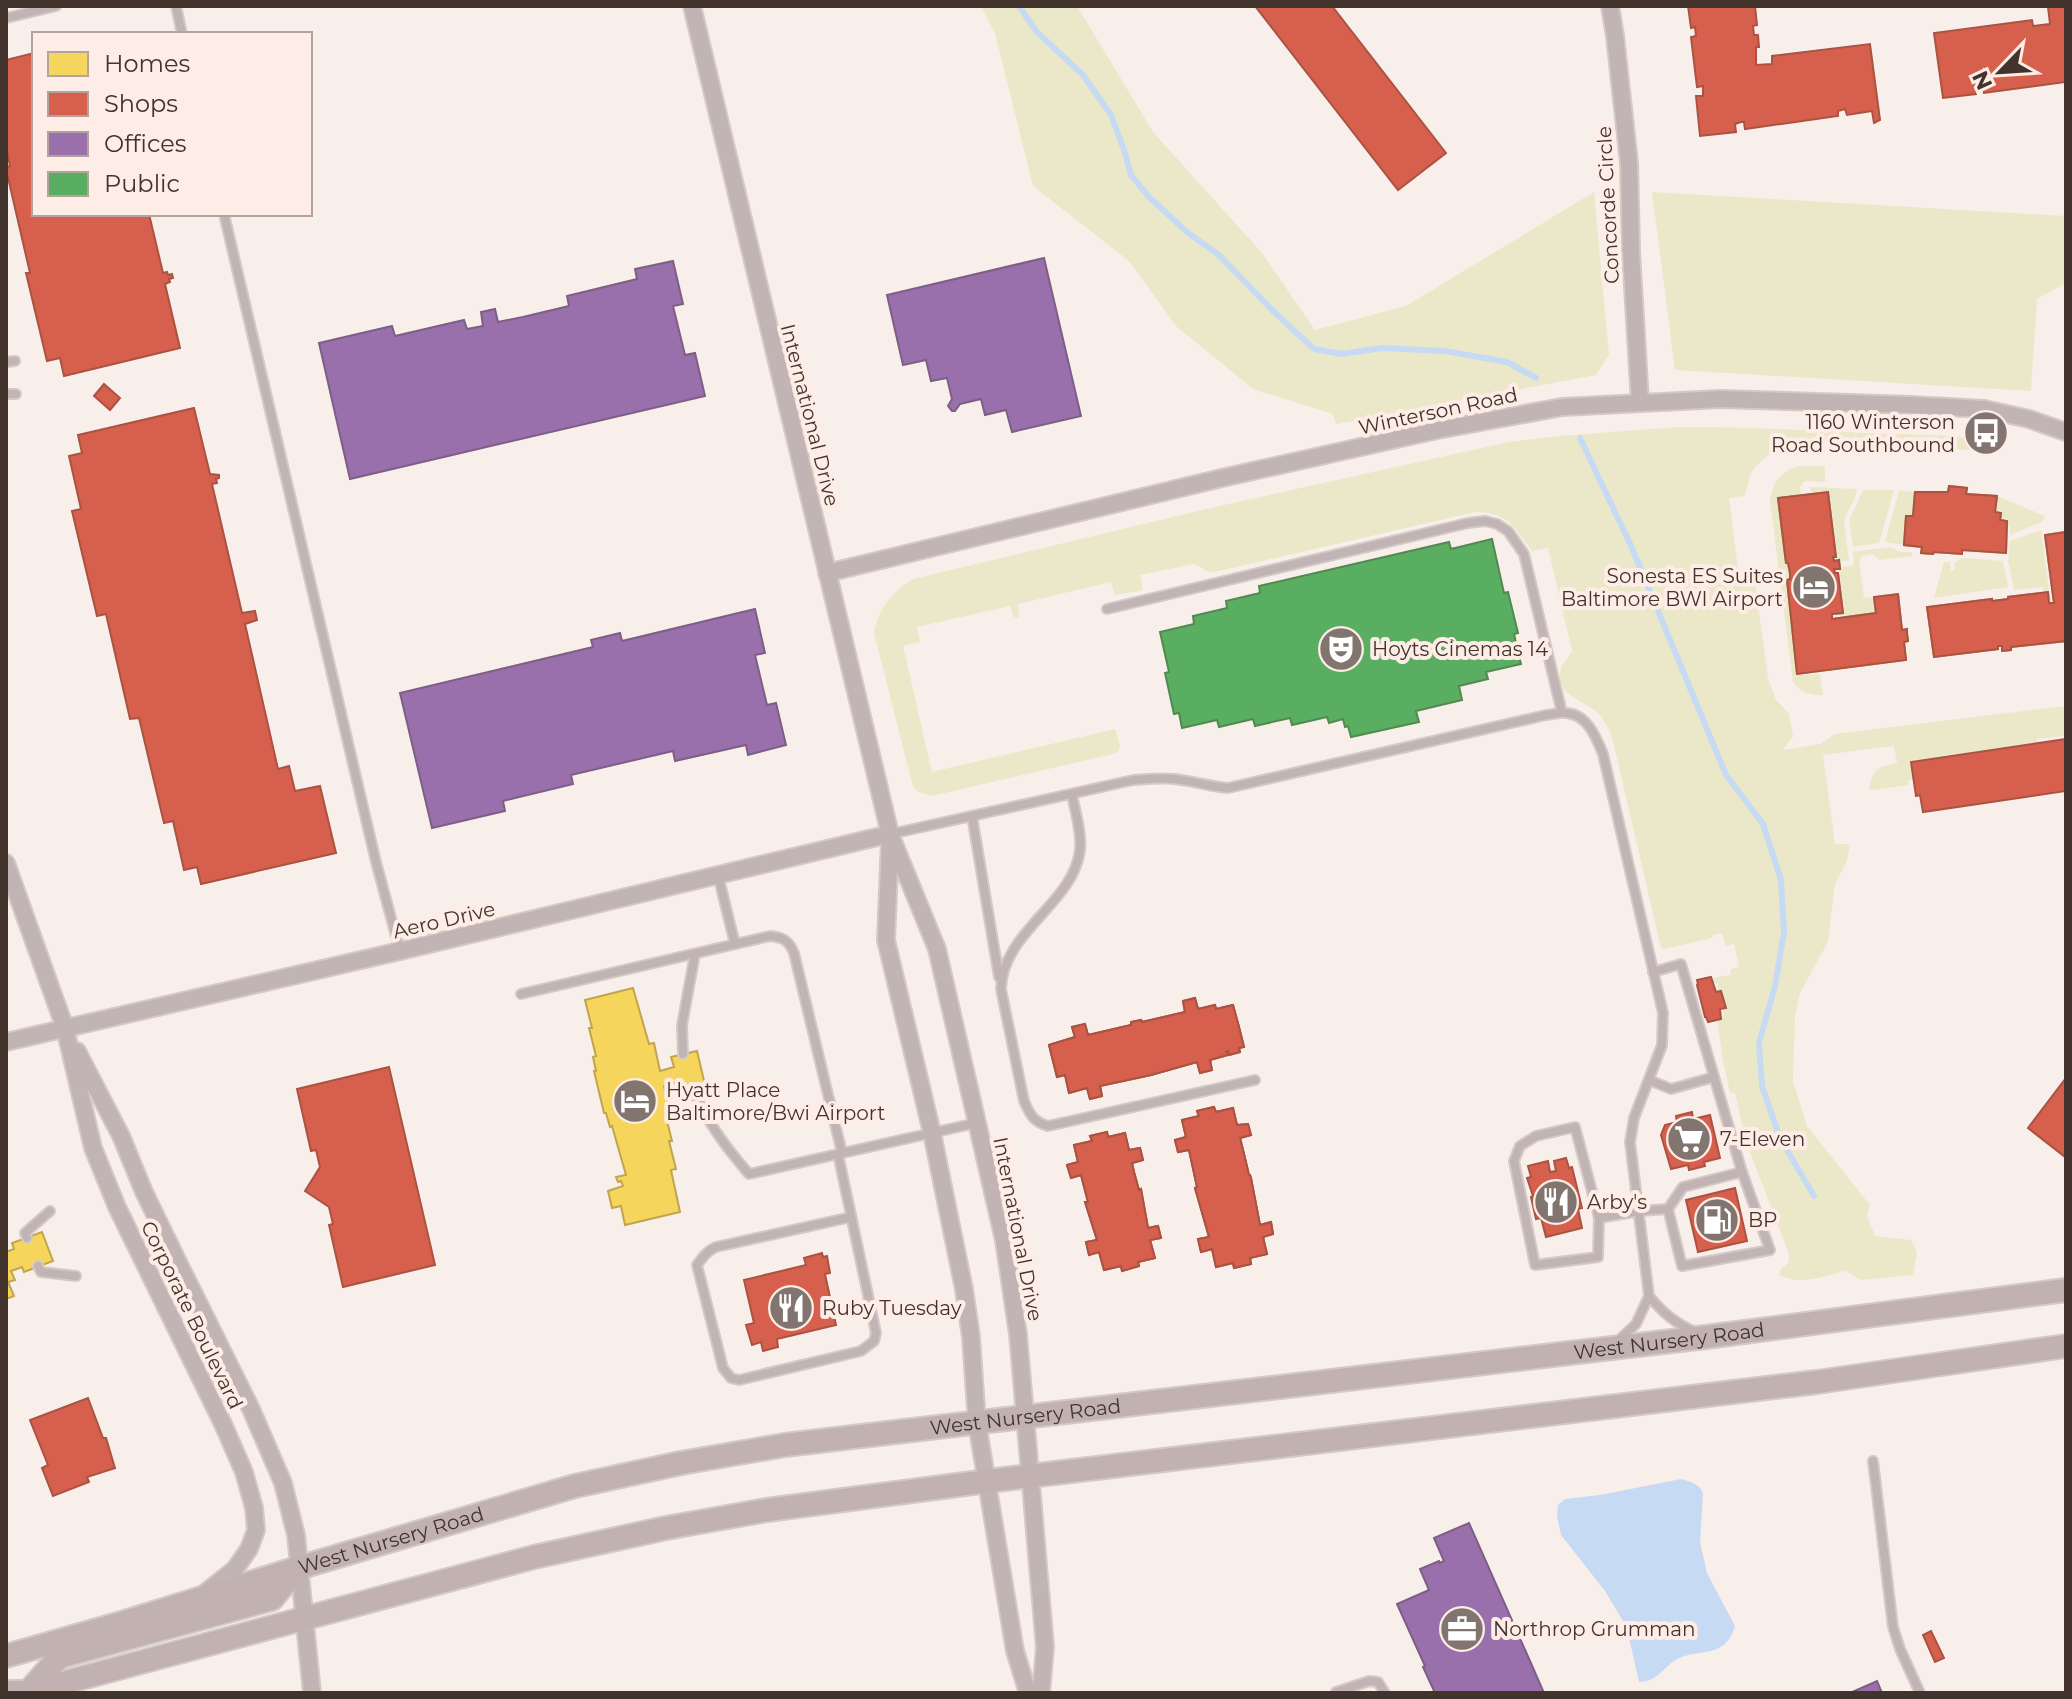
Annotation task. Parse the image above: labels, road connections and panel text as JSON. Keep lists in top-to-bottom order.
{
  "streets": {
    "main road": ["West Nursery Road"],
    "street": [
      "Concorde Circle",
      "Winterson Road",
      "International Drive",
      "Aero Drive",
      "Corporate Boulevard"
    ]
  },
  "crossings": [
    ["Concorde Circle", "Winterson Road"],
    ["Winterson Road", "International Drive"],
    ["International Drive", "Aero Drive"],
    ["International Drive", "West Nursery Road"],
    ["Aero Drive", "Corporate Boulevard"],
    ["Corporate Boulevard", "West Nursery Road"]
  ],
  "places": {
    "bus stop": ["1160 Winterson Road Southbound"],
    "hotel": ["Sonesta ES Suites Baltimore BWI Airport", "Hyatt Place Baltimore/Bwi Airport"],
    "theatre": ["Hoyts Cinemas 14"],
    "supermarket": ["7-Eleven"],
    "restaurant": ["Arby's", "Ruby Tuesday"],
    "fuel station": ["BP"],
    "office": ["Northrop Grumman"]
  },
  "legend": [
    "Homes",
    "Shops",
    "Offices",
    "Public"
  ],
  "north": "bottom left"
}
